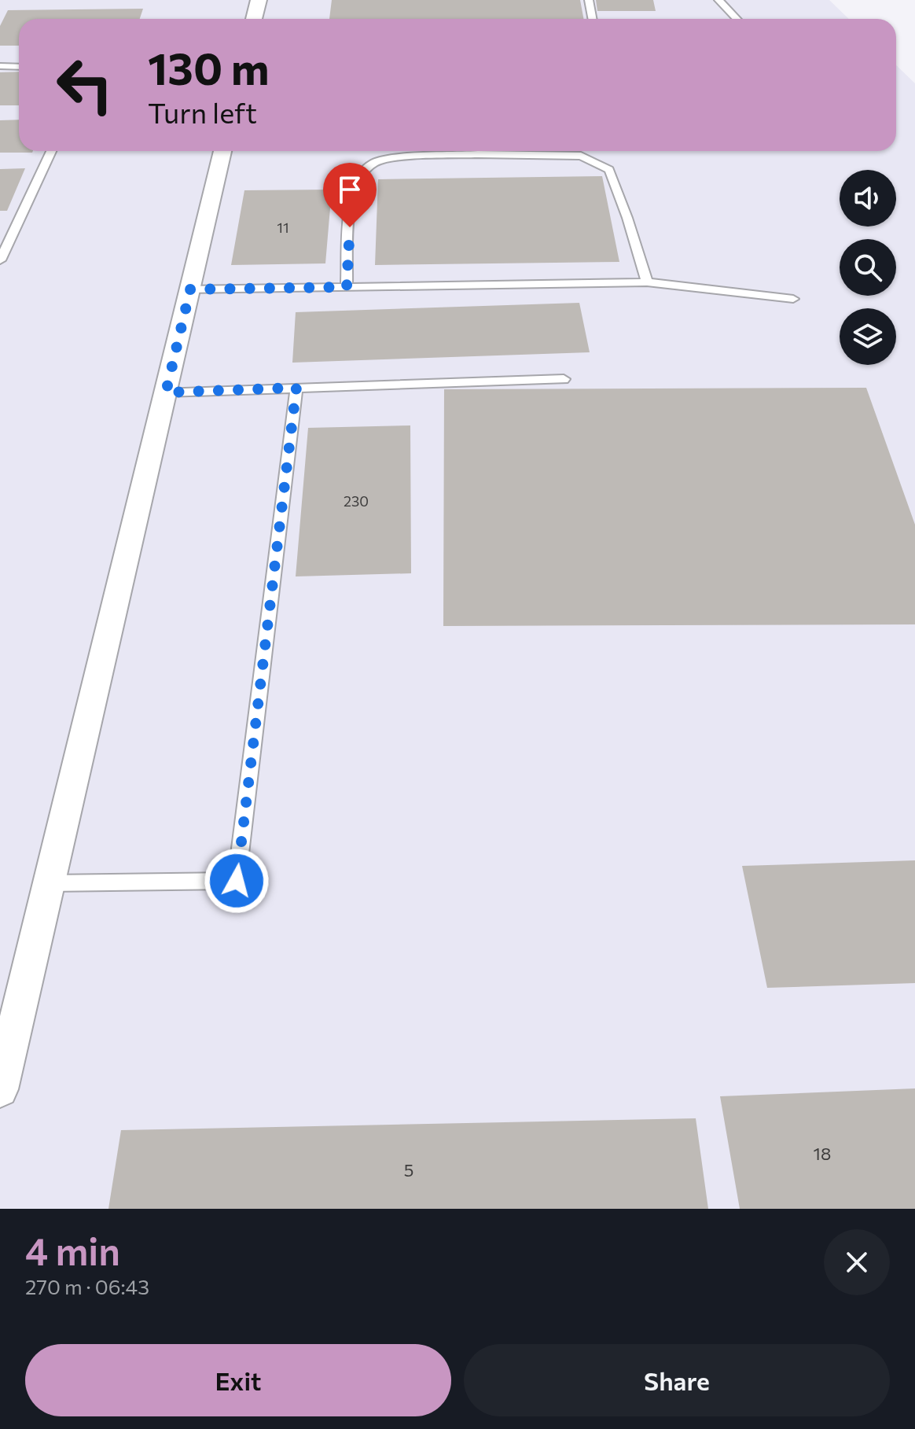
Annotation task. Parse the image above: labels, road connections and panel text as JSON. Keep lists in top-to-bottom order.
{
  "house_numbers": [
    "11",
    "230",
    "18",
    "5"
  ],
  "page": {
    "turn": ["130 m", "Turn left"],
    "heading": ["4 min", "270 m · 06:43"],
    "buttons": ["Exit", "Share"]
  }
}
